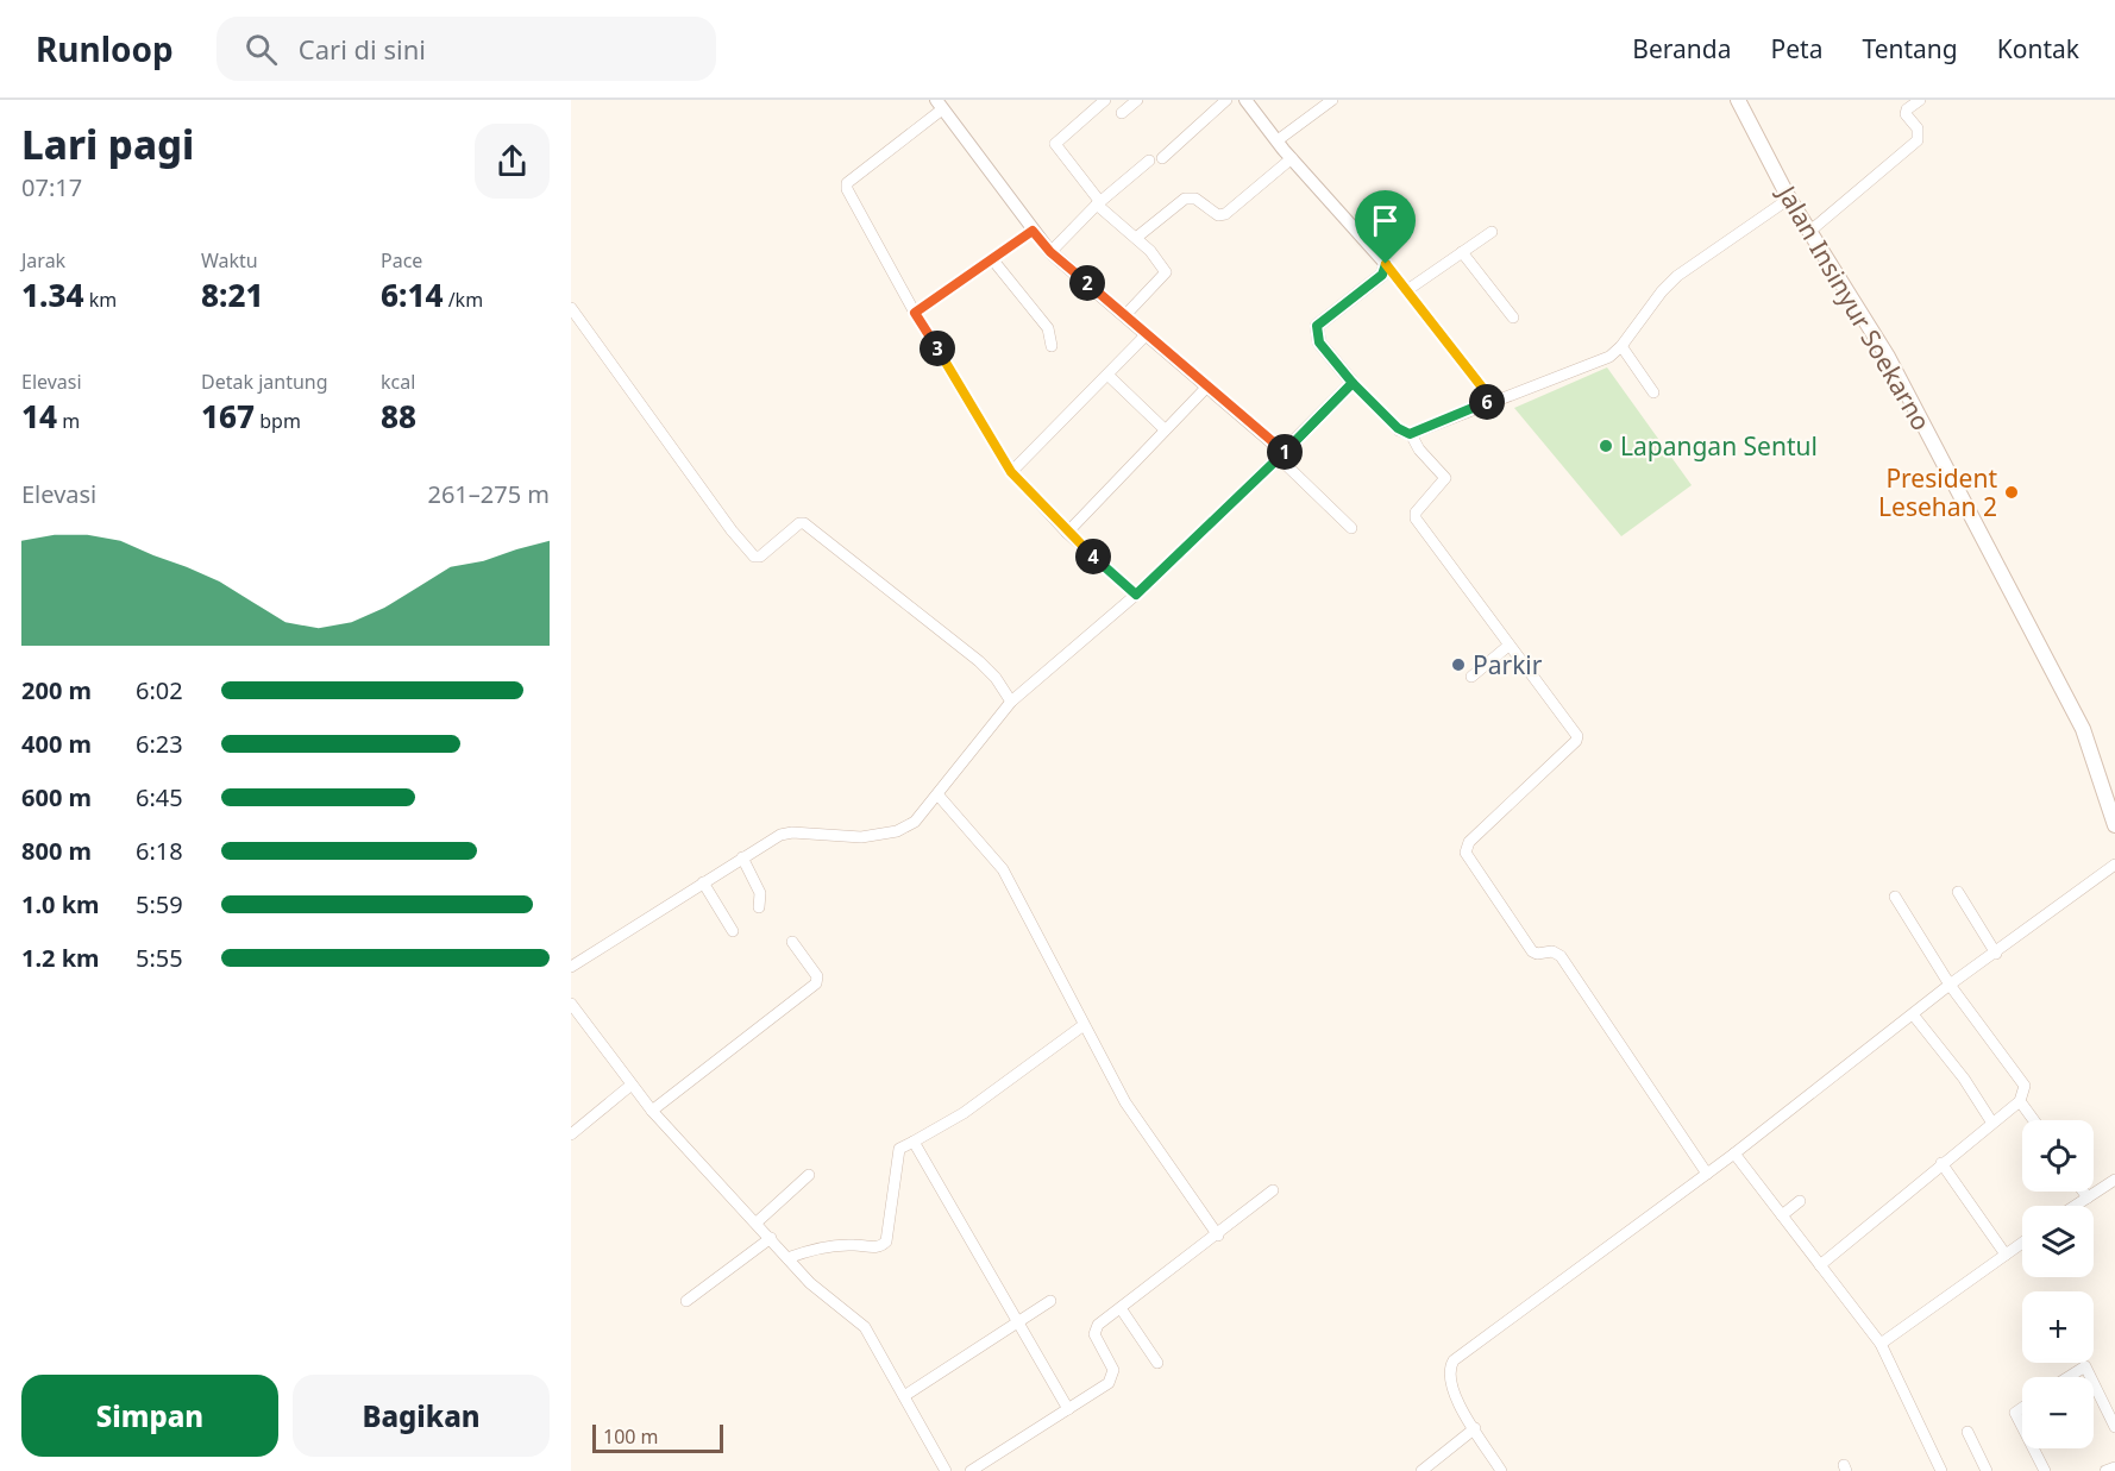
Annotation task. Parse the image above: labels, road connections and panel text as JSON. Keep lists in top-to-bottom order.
{
  "streets": {
    "main road": ["Jalan Insinyur Soekarno"]
  },
  "places": ["Lapangan Sentul", "President Lesehan 2", "Parkir"],
  "scale_bar": "100 m",
  "page": {
    "header": "Runloop",
    "search": "Cari di sini",
    "nav": [
      "Beranda",
      "Peta",
      "Tentang",
      "Kontak"
    ],
    "heading": ["Lari pagi", "07:17"],
    "stats": [
      ["Jarak", "1.34 km"],
      ["Waktu", "8:21"],
      ["Pace", "6:14 /km"],
      ["Elevasi", "14 m"],
      ["Detak jantung", "167 bpm"],
      ["kcal", "88"]
    ],
    "pins": [
      "2",
      "3",
      "6",
      "1",
      "4"
    ],
    "chart": ["Elevasi", "261–275 m"],
    "list": [
      {
        "name": "200 m",
        "note": "6:02"
      },
      {
        "name": "400 m",
        "note": "6:23"
      },
      {
        "name": "600 m",
        "note": "6:45"
      },
      {
        "name": "800 m",
        "note": "6:18"
      },
      {
        "name": "1.0 km",
        "note": "5:59"
      },
      {
        "name": "1.2 km",
        "note": "5:55"
      }
    ],
    "map_buttons": ["+", "−"],
    "buttons": ["Simpan", "Bagikan"],
    "scale": "100 m"
  }
}
